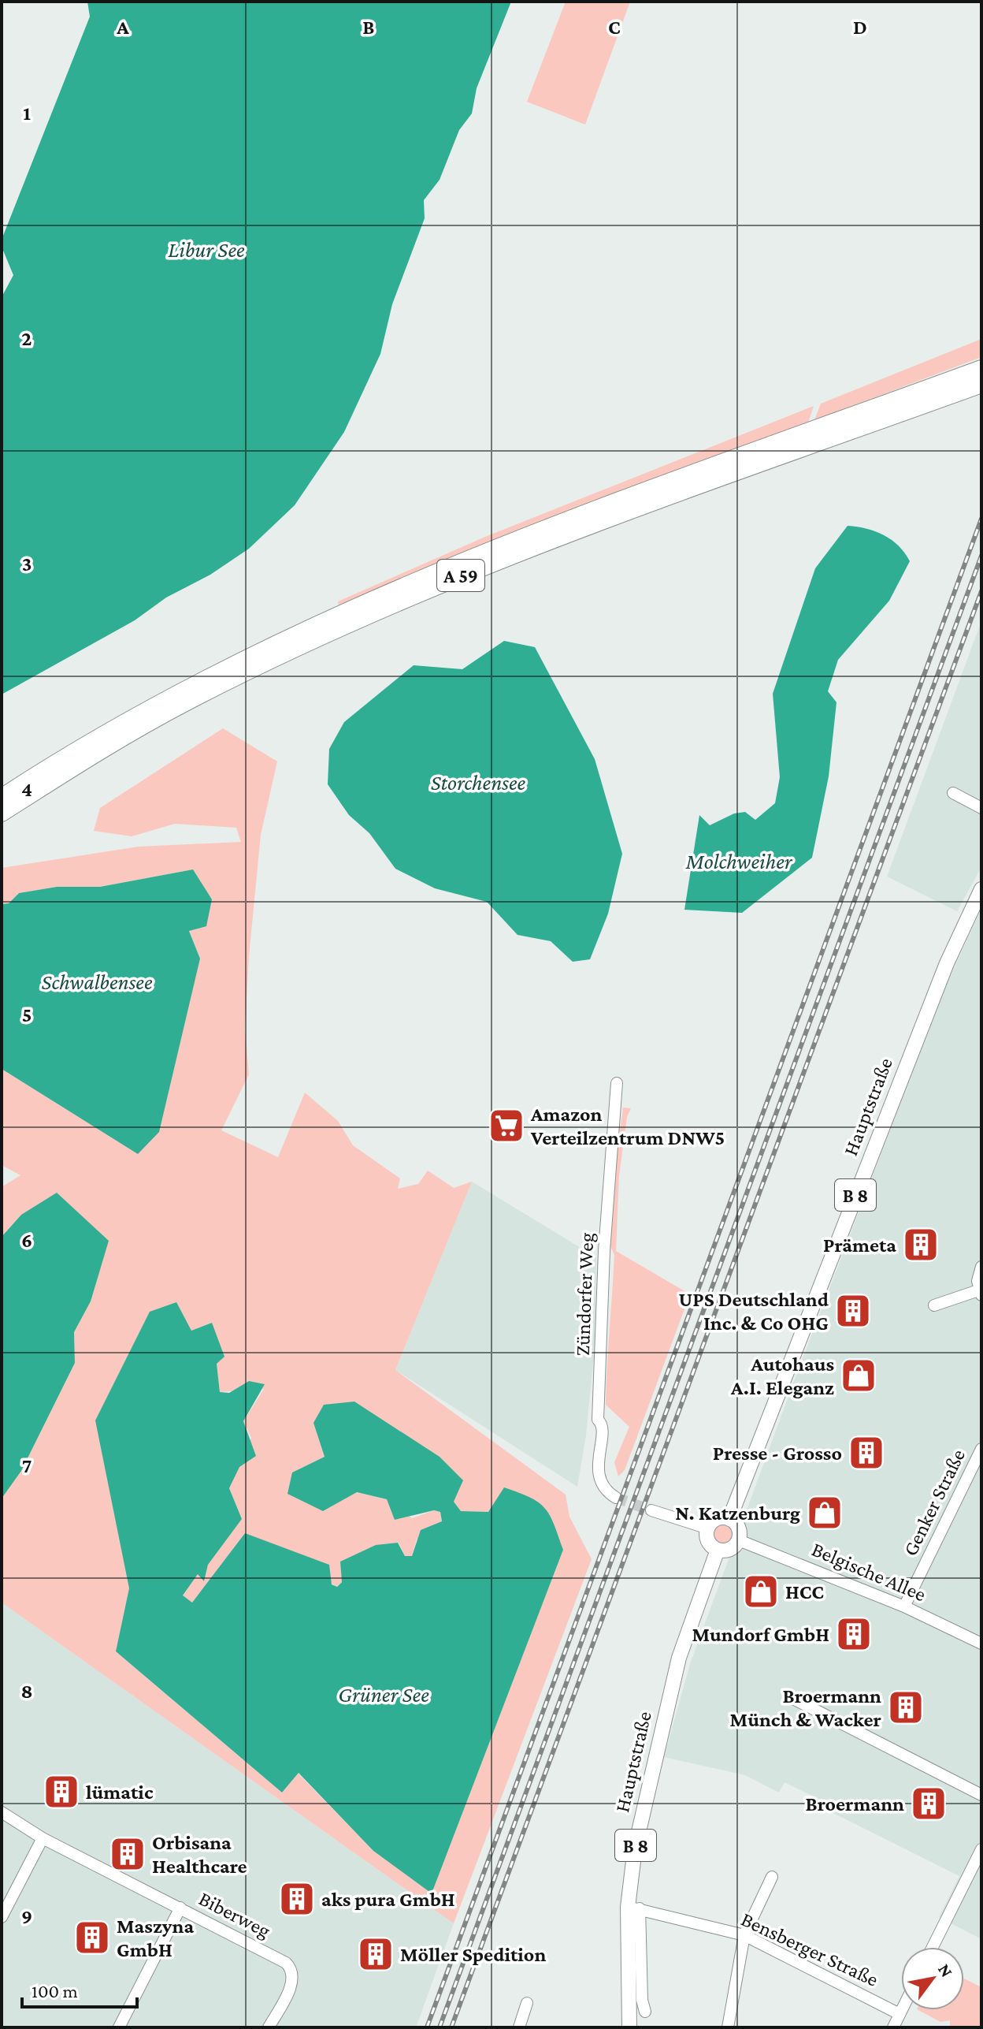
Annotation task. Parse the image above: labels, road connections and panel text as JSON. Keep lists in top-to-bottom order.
{
  "streets": {
    "highway": ["A 59"],
    "main road": ["Hauptstraße", "B 8"],
    "street": [
      "Zündorfer Weg",
      "Genker Straße",
      "Belgische Allee",
      "Biberweg",
      "Bensberger Straße"
    ]
  },
  "crossings": [
    ["Hauptstraße", "Belgische Allee"],
    ["Hauptstraße", "Bensberger Straße"],
    ["Genker Straße", "Belgische Allee"]
  ],
  "water": [
    "Libur See",
    "Storchensee",
    "Molchweiher",
    "Schwalbensee",
    "Grüner See"
  ],
  "places": {
    "supermarket": ["Amazon Verteilzentrum DNW5"],
    "building": [
      "Prämeta",
      "UPS Deutschland Inc. & Co OHG",
      "Presse - Grosso",
      "Mundorf GmbH",
      "Broermann Münch & Wacker",
      "lümatic",
      "Broermann",
      "Orbisana Healthcare",
      "aks pura GmbH",
      "Maszyna GmbH",
      "Möller Spedition"
    ],
    "shop": ["Autohaus A.I. Eleganz", "N. Katzenburg", "HCC"]
  },
  "scale_bar": "100 m",
  "north": "top right",
  "grid": {
    "columns": [
      "A",
      "B",
      "C",
      "D"
    ],
    "rows": [
      "1",
      "2",
      "3",
      "4",
      "5",
      "6",
      "7",
      "8",
      "9"
    ]
  }
}
